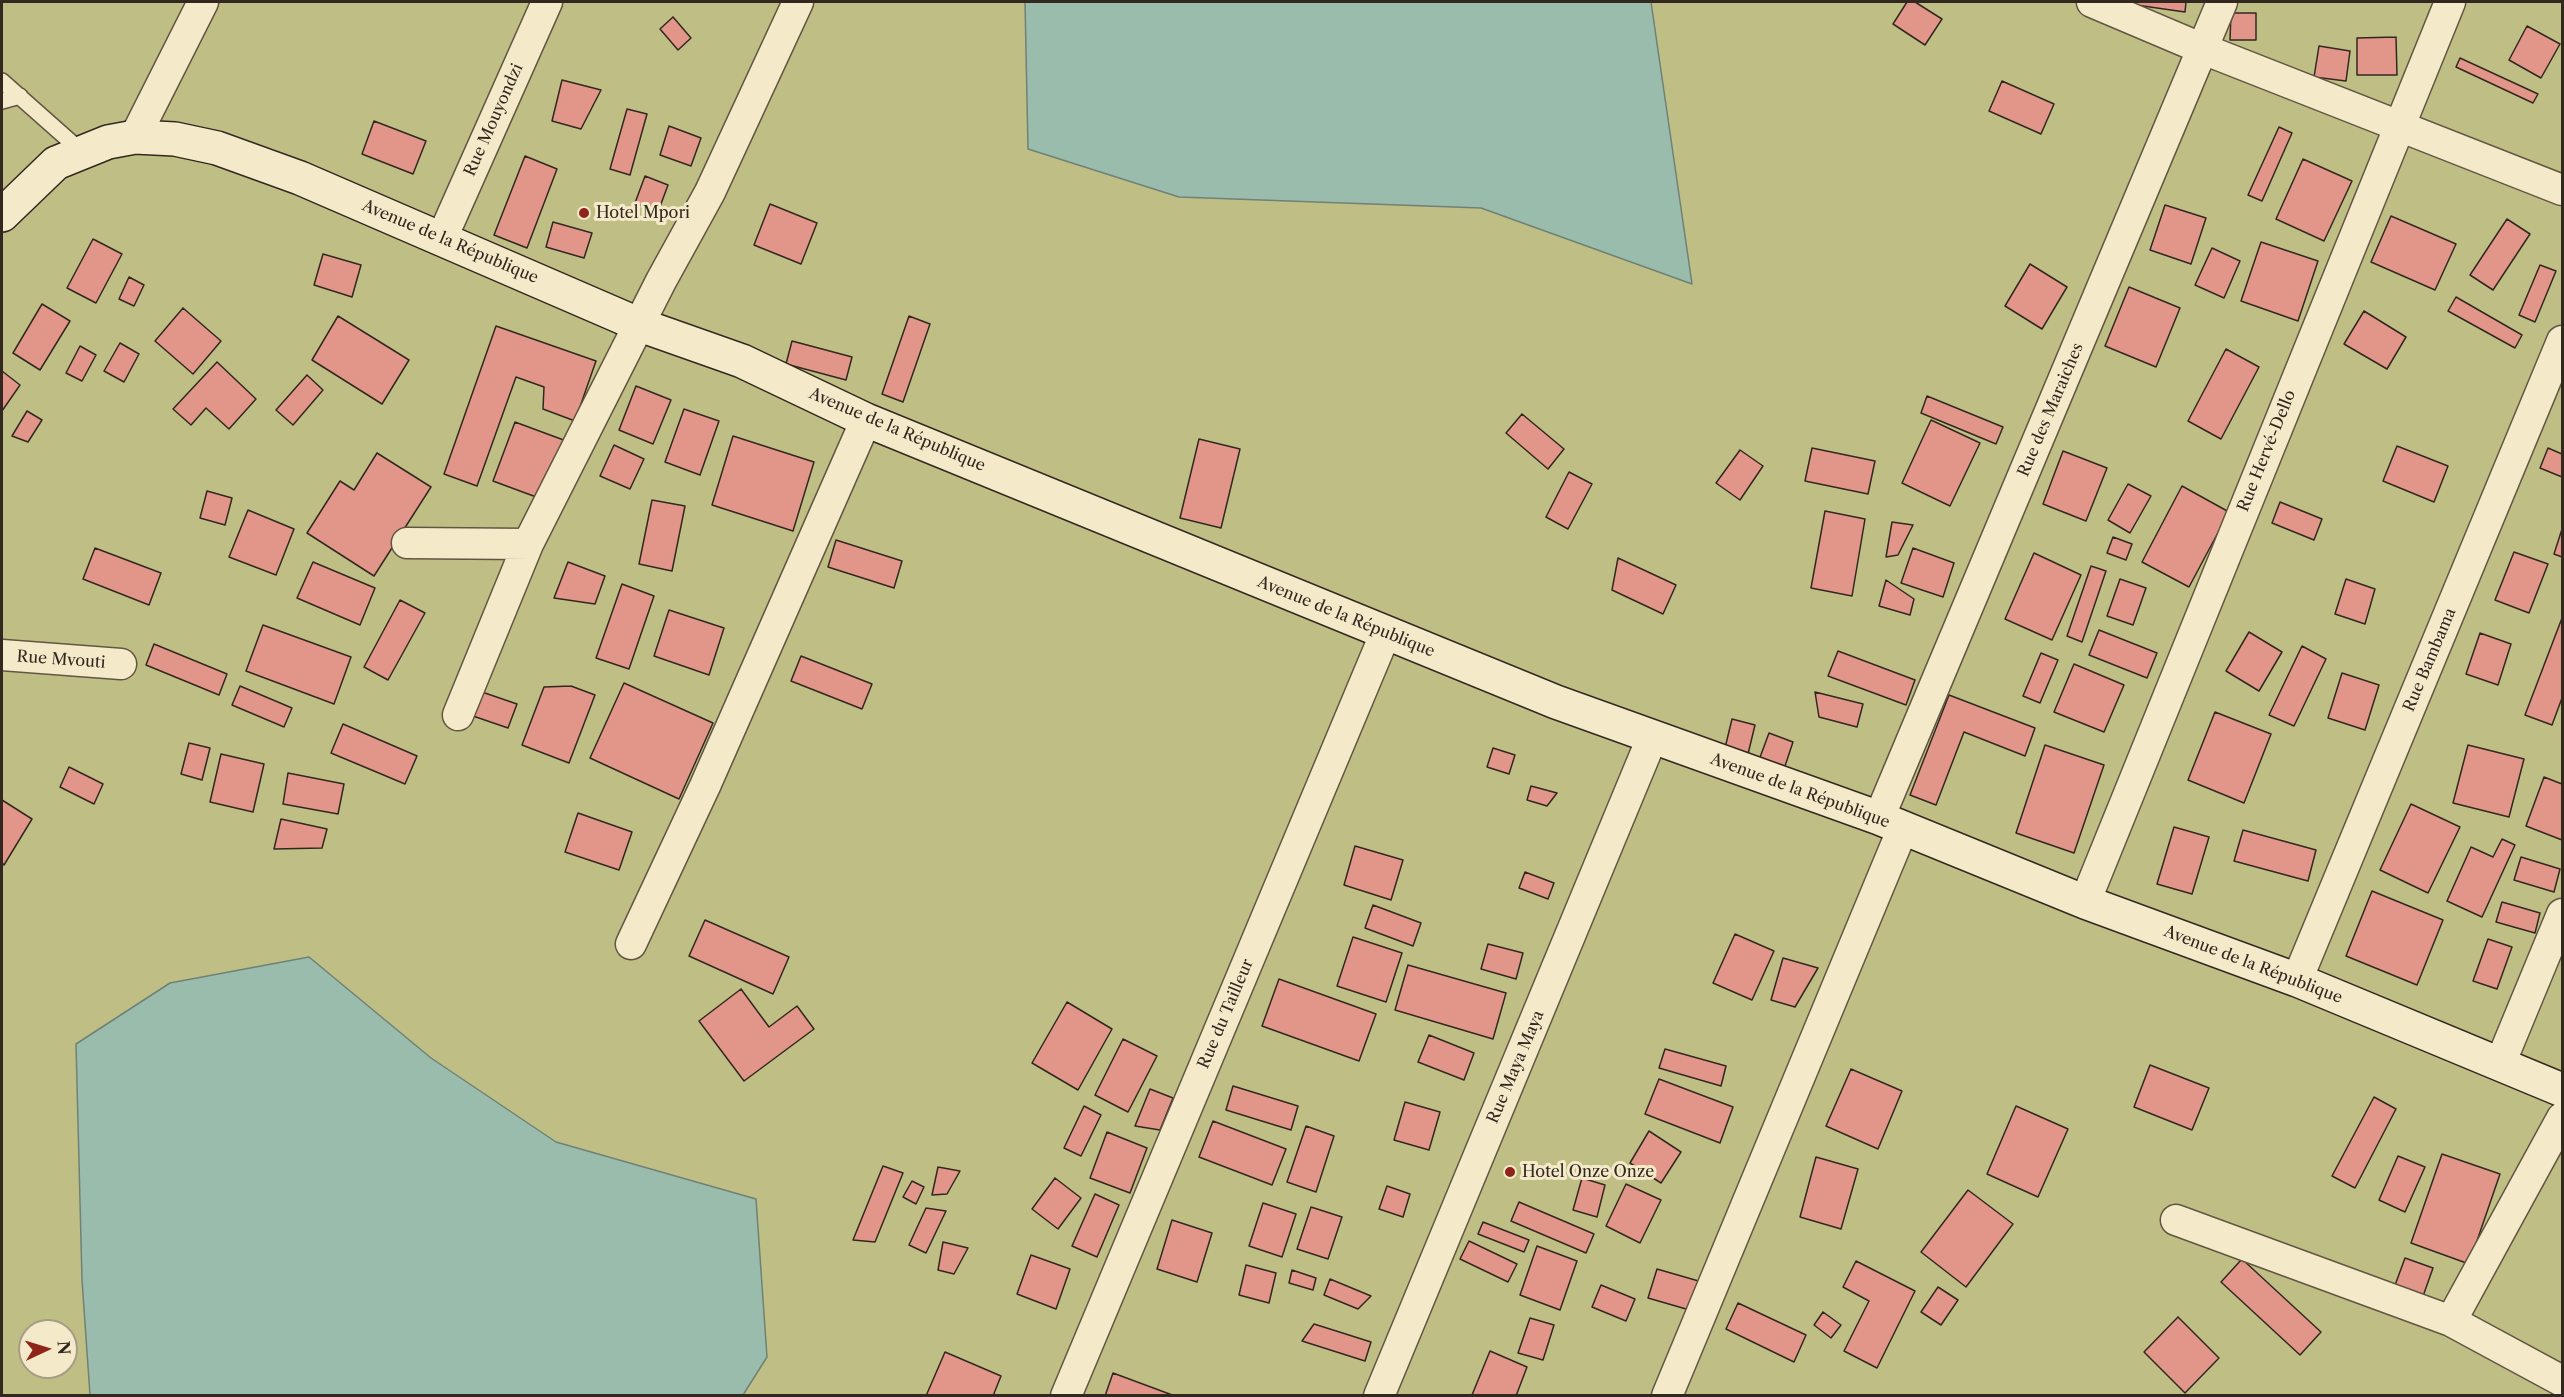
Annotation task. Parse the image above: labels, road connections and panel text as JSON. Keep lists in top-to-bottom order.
{
  "streets": {
    "street": [
      "Rue Mouyondzi",
      "Avenue de la République",
      "Rue des Maraiches",
      "Rue Hervé-Dello",
      "Rue Mvouti",
      "Rue Bambama",
      "Rue du Tailleur",
      "Rue Maya Maya"
    ]
  },
  "crossings": [
    ["Rue Mouyondzi", "Avenue de la République"],
    ["Avenue de la République", "Rue des Maraiches"],
    ["Avenue de la République", "Rue Hervé-Dello"],
    ["Avenue de la République", "Rue Bambama"],
    ["Avenue de la République", "Rue du Tailleur"],
    ["Avenue de la République", "Rue Maya Maya"]
  ],
  "places": ["Hotel Mpori", "Hotel Onze Onze"],
  "north": "right"
}
